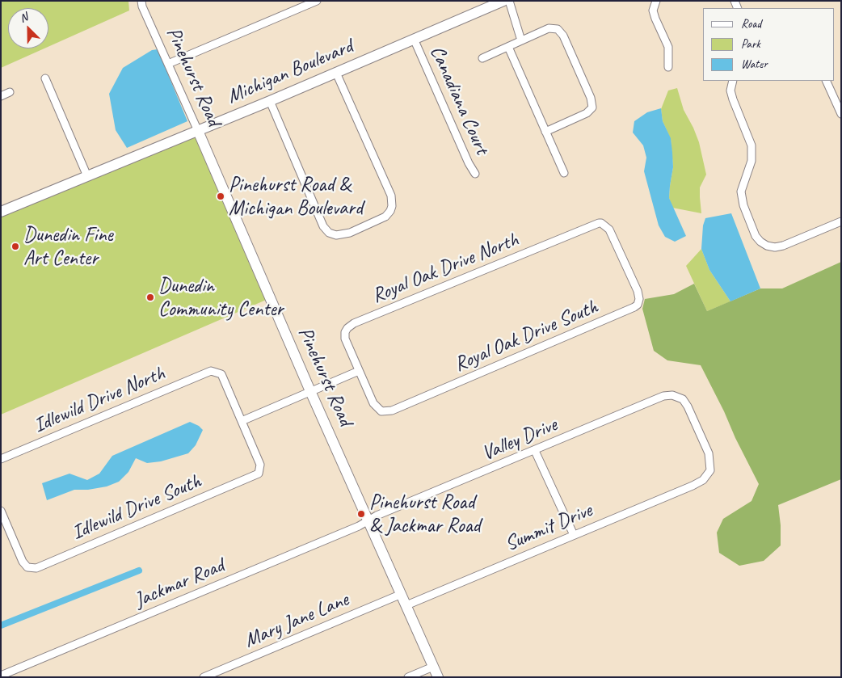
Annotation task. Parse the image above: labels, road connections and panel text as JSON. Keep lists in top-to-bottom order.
{
  "streets": {
    "street": [
      "Michigan Boulevard",
      "Pinehurst Road",
      "Canadiana Court",
      "Royal Oak Drive North",
      "Royal Oak Drive South",
      "Idlewild Drive North",
      "Valley Drive",
      "Idlewild Drive South",
      "Summit Drive",
      "Jackmar Road",
      "Mary Jane Lane"
    ]
  },
  "crossings": [
    ["Michigan Boulevard", "Pinehurst Road"],
    ["Michigan Boulevard", "Canadiana Court"],
    ["Pinehurst Road", "Valley Drive"],
    ["Pinehurst Road", "Summit Drive"],
    ["Pinehurst Road", "Jackmar Road"],
    ["Pinehurst Road", "Mary Jane Lane"],
    ["Royal Oak Drive North", "Royal Oak Drive South"],
    ["Idlewild Drive North", "Idlewild Drive South"],
    ["Valley Drive", "Summit Drive"],
    ["Valley Drive", "Jackmar Road"]
  ],
  "places": [
    "Pinehurst Road & Michigan Boulevard",
    "Dunedin Fine Art Center",
    "Dunedin Community Center",
    "Pinehurst Road & Jackmar Road"
  ],
  "legend": ["Road", "Park", "Water"],
  "north": "top left"
}
